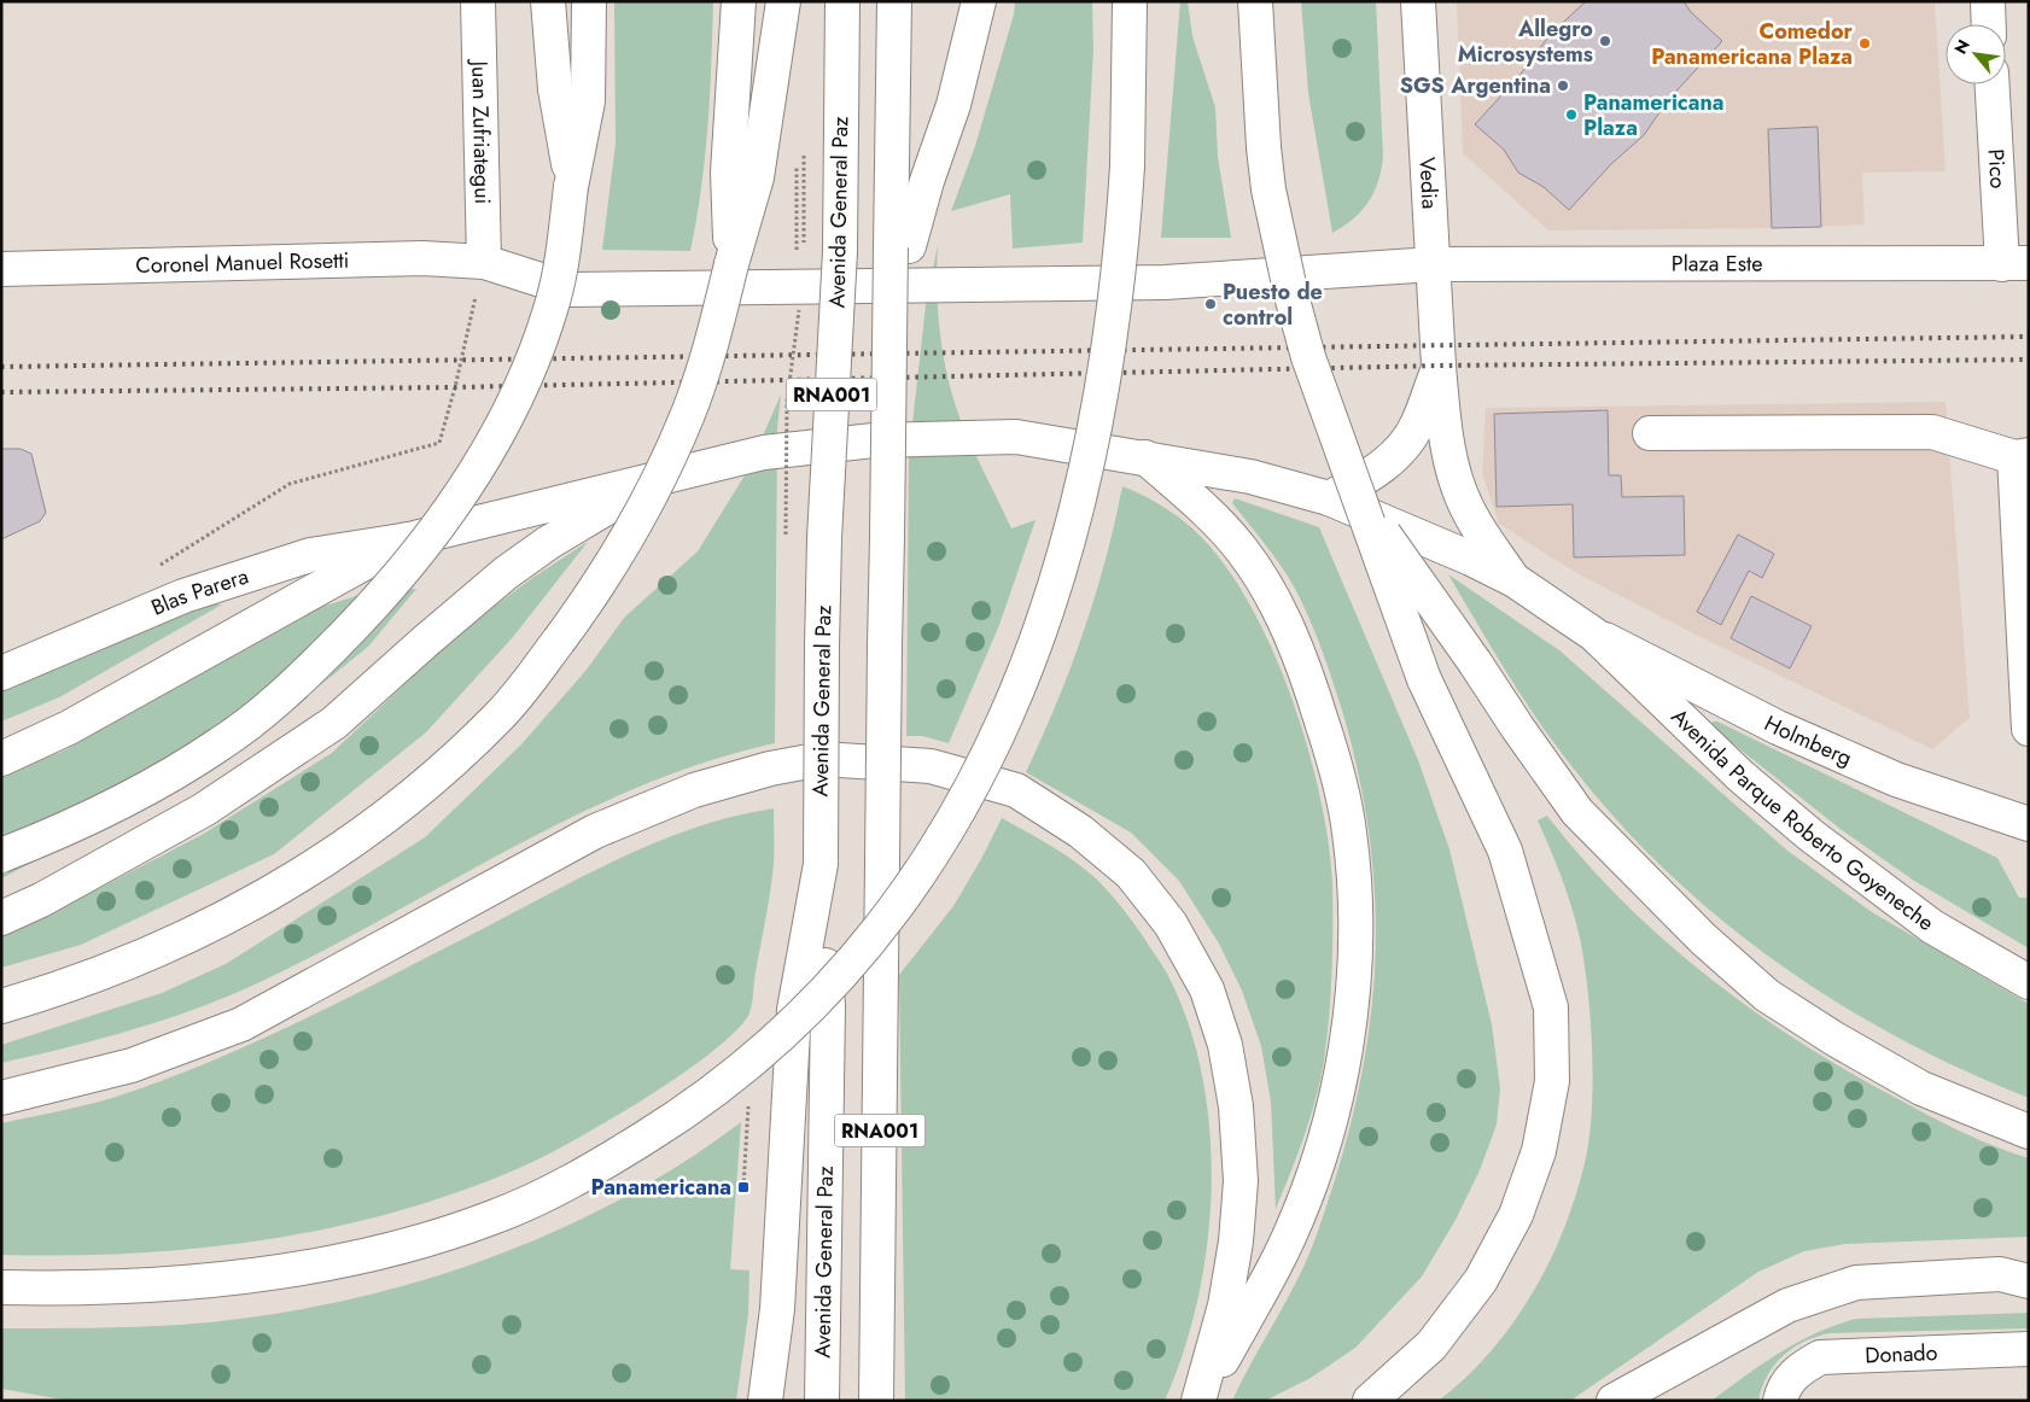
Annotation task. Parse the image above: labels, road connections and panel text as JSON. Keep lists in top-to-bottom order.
{
  "streets": {
    "main road": [
      "Juan Zufriategui",
      "Pico",
      "Vedia",
      "Avenida General Paz",
      "Coronel Manuel Rosetti",
      "Plaza Este",
      "RNA001",
      "Blas Parera",
      "Holmberg",
      "Avenida Parque Roberto Goyeneche",
      "Donado"
    ]
  },
  "crossings": [
    ["Juan Zufriategui", "Coronel Manuel Rosetti"],
    ["Pico", "Plaza Este"],
    ["Vedia", "Coronel Manuel Rosetti"],
    ["Vedia", "Plaza Este"],
    ["Coronel Manuel Rosetti", "Plaza Este"],
    ["Holmberg", "Avenida Parque Roberto Goyeneche"]
  ],
  "places": {
    "other": [
      "Allegro Microsystems",
      "Comedor Panamericana Plaza",
      "SGS Argentina",
      "Panamericana Plaza",
      "Puesto de control"
    ],
    "transit": ["Panamericana"]
  },
  "north": "top left"
}
